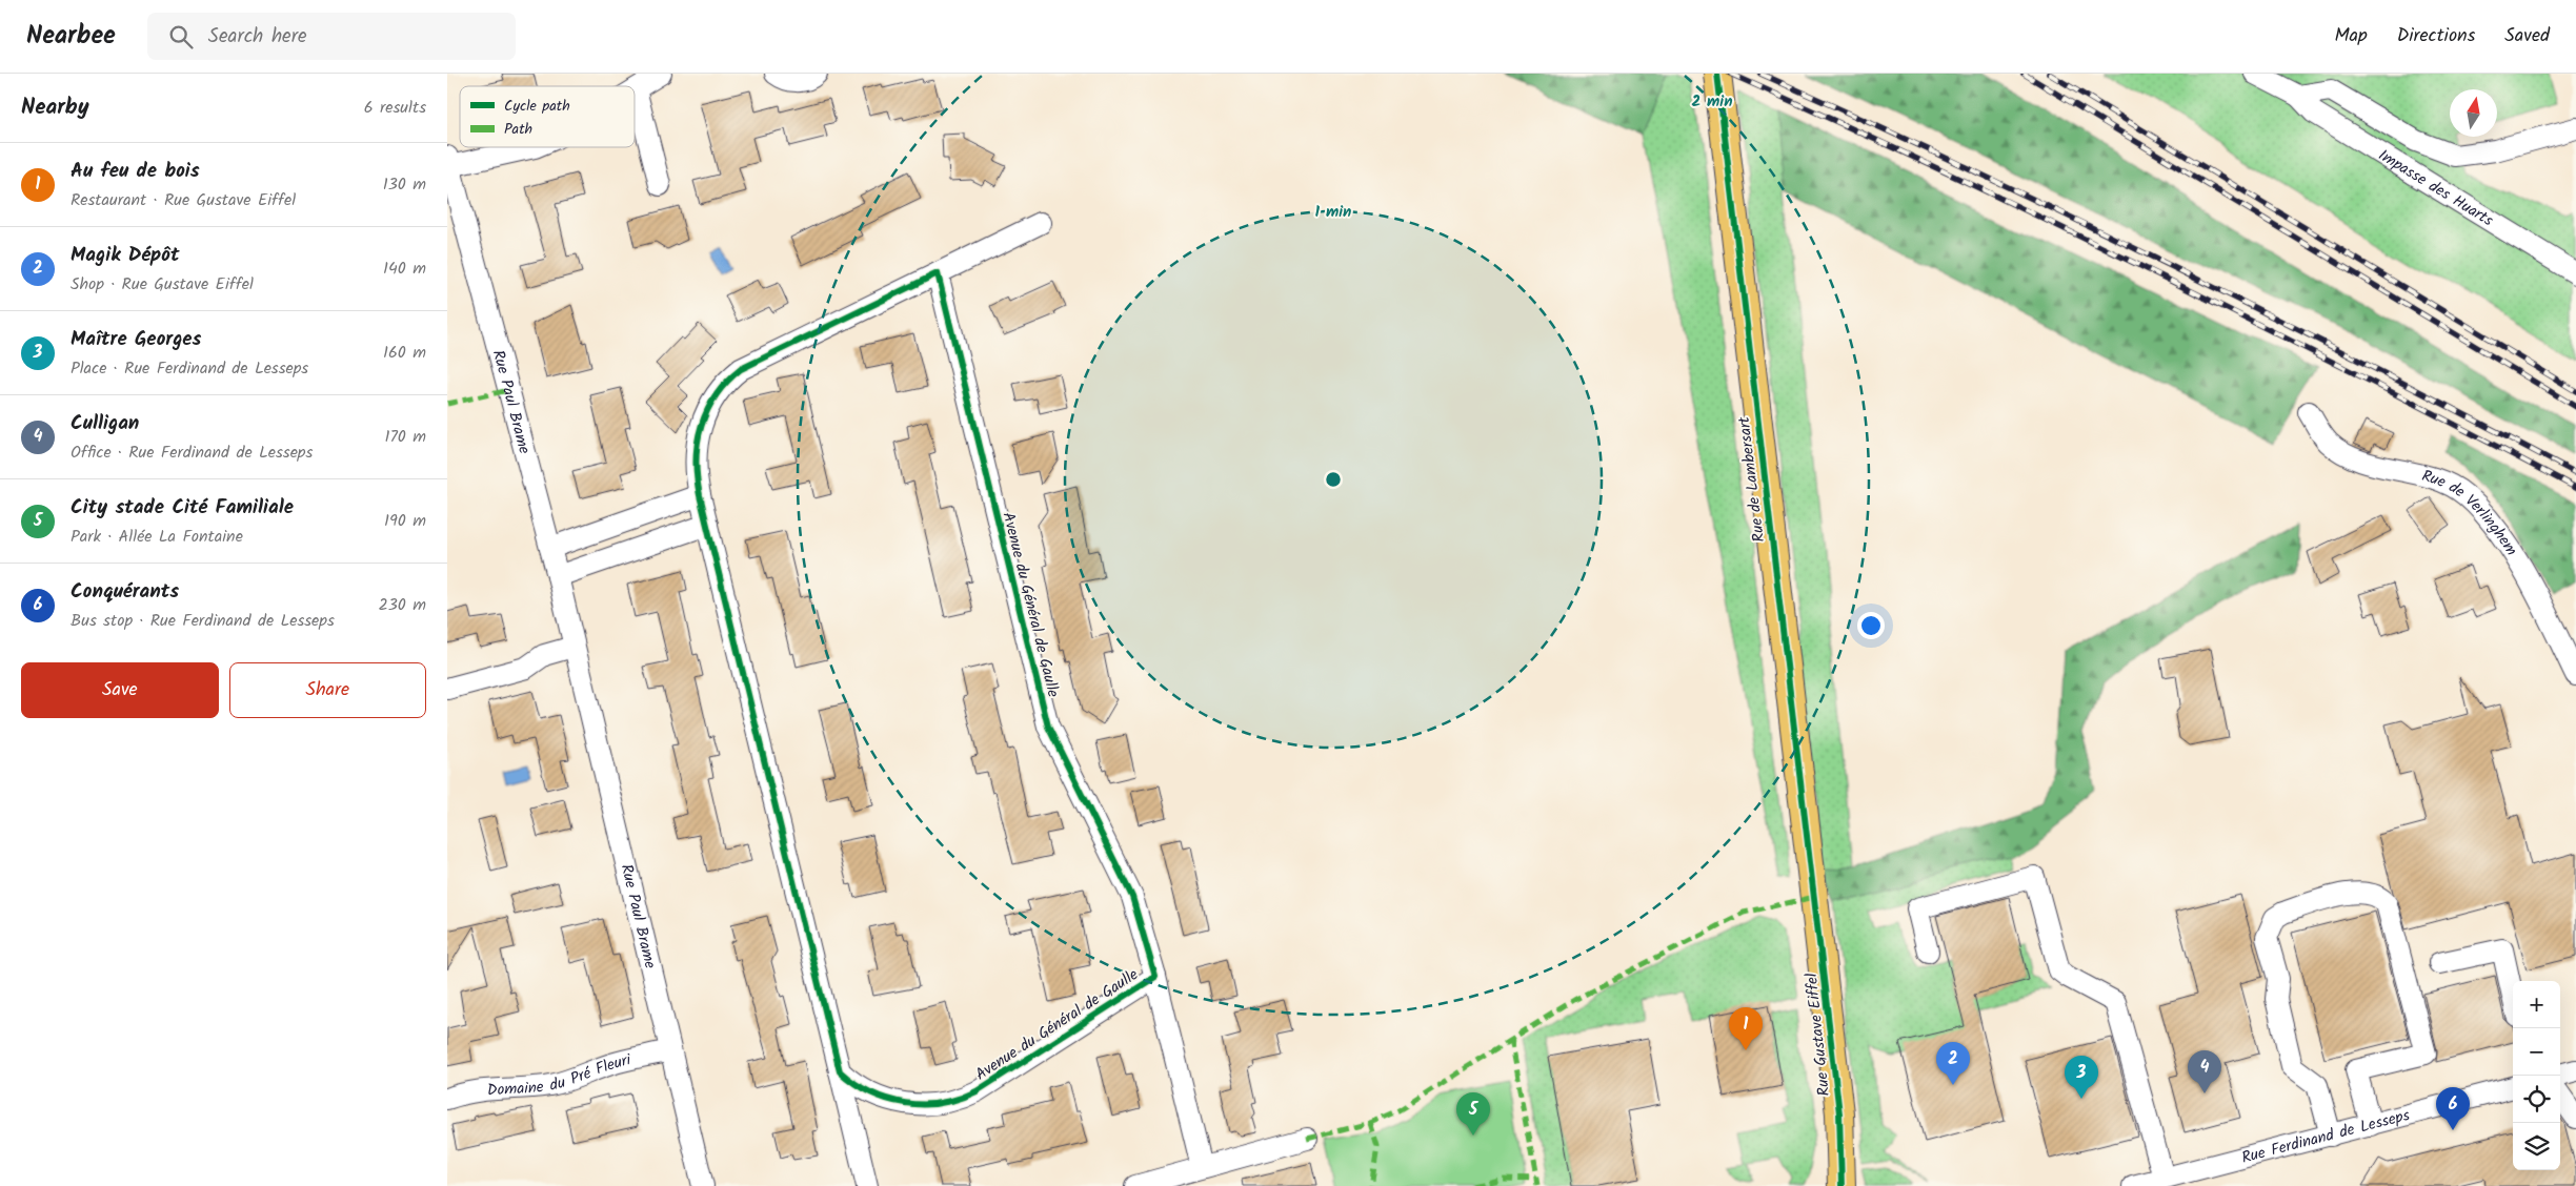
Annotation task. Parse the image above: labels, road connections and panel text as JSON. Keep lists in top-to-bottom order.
{
  "streets": {
    "main road": ["Rue de Lambersart", "Rue Gustave Eiffel"],
    "street": [
      "Impasse des Huarts",
      "Rue Paul Brame",
      "Rue de Verlinghem",
      "Avenue du Général de Gaulle",
      "Domaine du Pré Fleuri",
      "Rue Ferdinand de Lesseps"
    ]
  },
  "crossings": [
    ["Rue Paul Brame", "Domaine du Pré Fleuri"],
    ["Rue de Lambersart", "Rue Gustave Eiffel"]
  ],
  "legend": ["Cycle path", "Path"],
  "north": "top",
  "page": {
    "header": "Nearbee",
    "search": "Search here",
    "nav": ["Map", "Directions", "Saved"],
    "heading": ["Nearby", "6 results"],
    "list": [
      {
        "mark": "1",
        "name": "Au feu de bois",
        "note": "Restaurant · Rue Gustave Eiffel",
        "value": "130 m"
      },
      {
        "mark": "2",
        "name": "Magik Dépôt",
        "note": "Shop · Rue Gustave Eiffel",
        "value": "140 m"
      },
      {
        "mark": "3",
        "name": "Maître Georges",
        "note": "Place · Rue Ferdinand de Lesseps",
        "value": "160 m"
      },
      {
        "mark": "4",
        "name": "Culligan",
        "note": "Office · Rue Ferdinand de Lesseps",
        "value": "170 m"
      },
      {
        "mark": "5",
        "name": "City stade Cité Familiale",
        "note": "Park · Allée La Fontaine",
        "value": "190 m"
      },
      {
        "mark": "6",
        "name": "Conquérants",
        "note": "Bus stop · Rue Ferdinand de Lesseps",
        "value": "230 m"
      }
    ],
    "buttons": ["Save", "Share"],
    "map_buttons": ["+", "−"],
    "pins": [
      "1",
      "2",
      "4",
      "3",
      "6",
      "5"
    ]
  },
  "rings": ["2 min", "1 min"]
}
